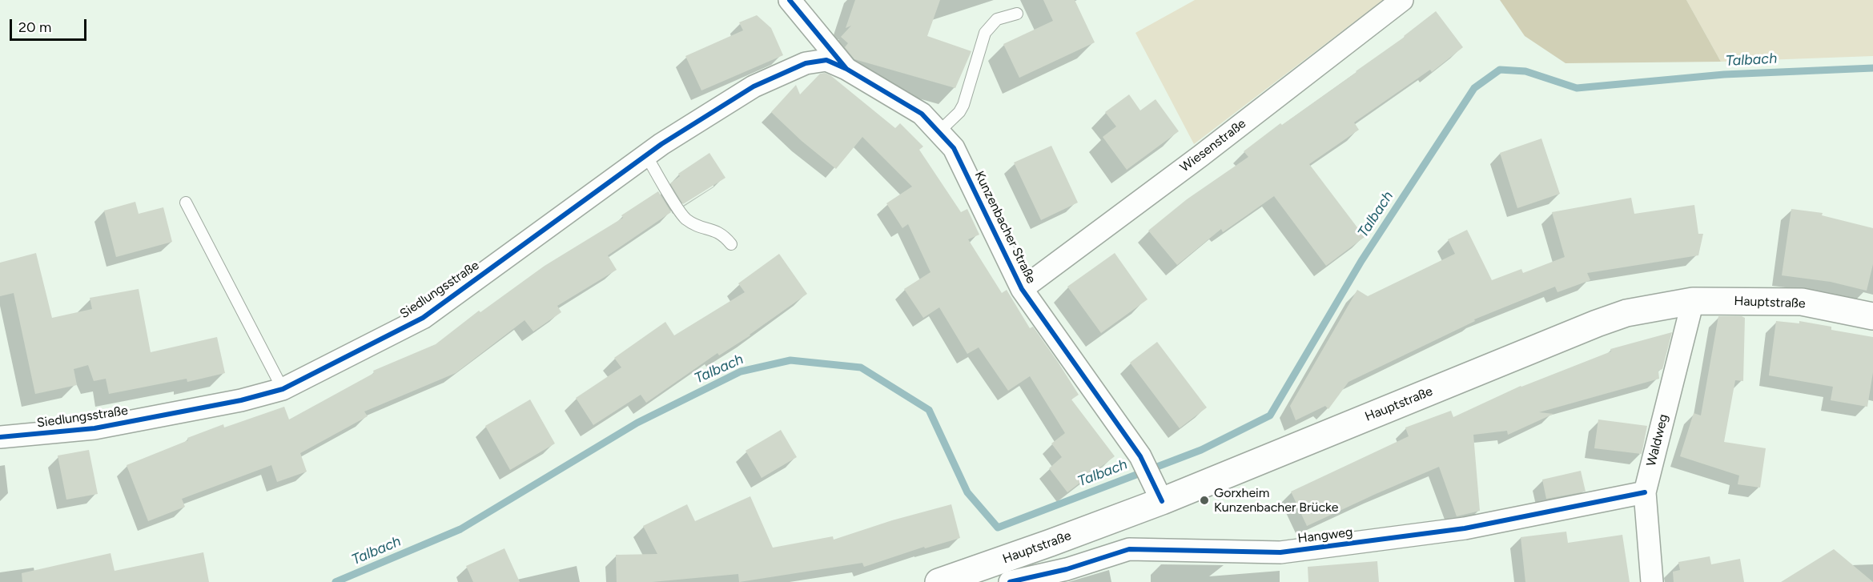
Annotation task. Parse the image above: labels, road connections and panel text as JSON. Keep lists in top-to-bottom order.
{
  "streets": {
    "main road": ["Hauptstraße"],
    "street": [
      "Wiesenstraße",
      "Kunzenbacher Straße",
      "Siedlungsstraße",
      "Waldweg",
      "Hangweg"
    ]
  },
  "crossings": [
    ["Wiesenstraße", "Kunzenbacher Straße"],
    ["Kunzenbacher Straße", "Siedlungsstraße"],
    ["Kunzenbacher Straße", "Hauptstraße"],
    ["Hauptstraße", "Waldweg"],
    ["Waldweg", "Hangweg"]
  ],
  "water": ["Talbach"],
  "places": ["Gorxheim Kunzenbacher Brücke"],
  "scale_bar": "20 m"
}
